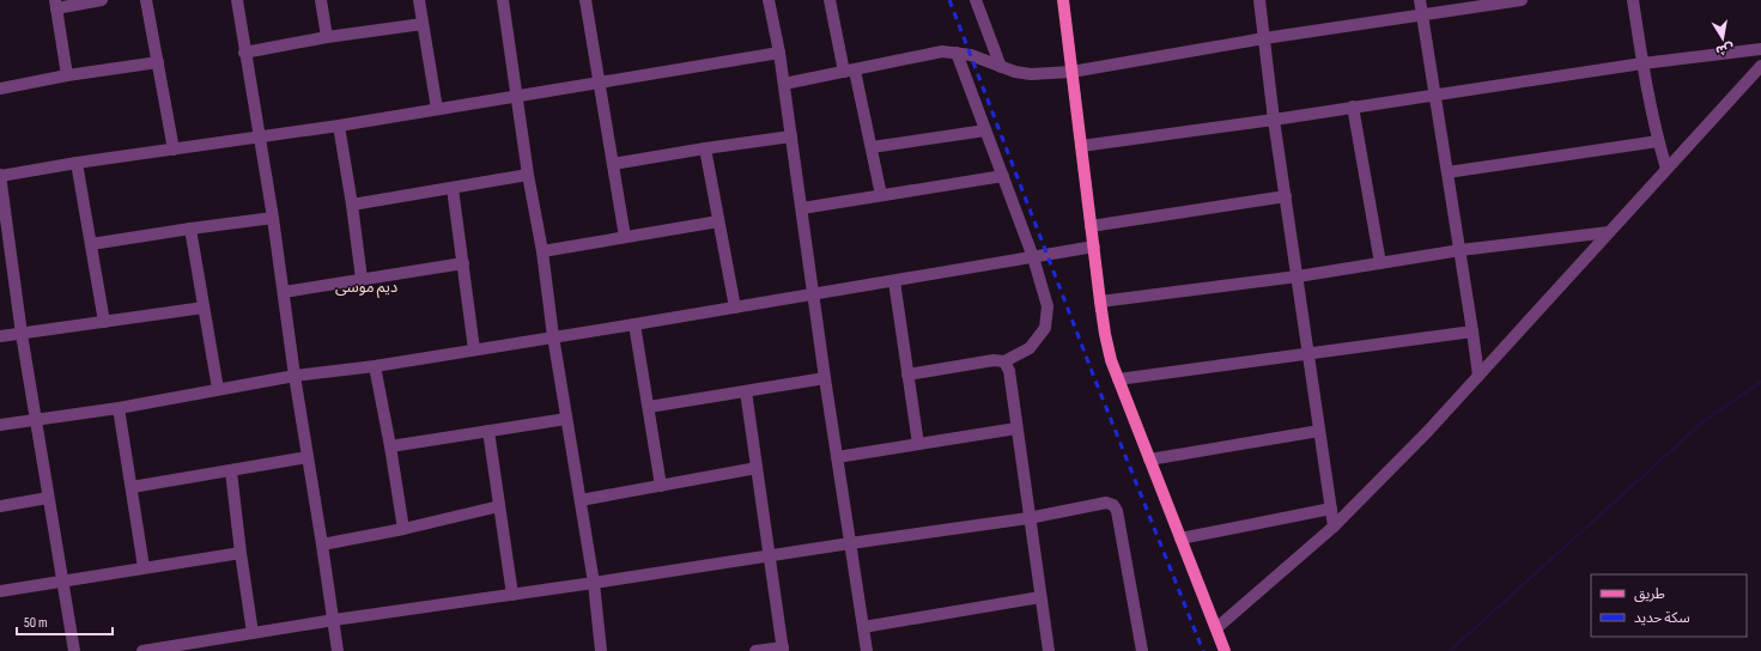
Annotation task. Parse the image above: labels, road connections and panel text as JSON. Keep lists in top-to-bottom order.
{
  "districts": ["ديم موسى"],
  "legend": ["طريق", "سكة حديد"],
  "scale_bar": "50 m",
  "north": "bottom"
}
